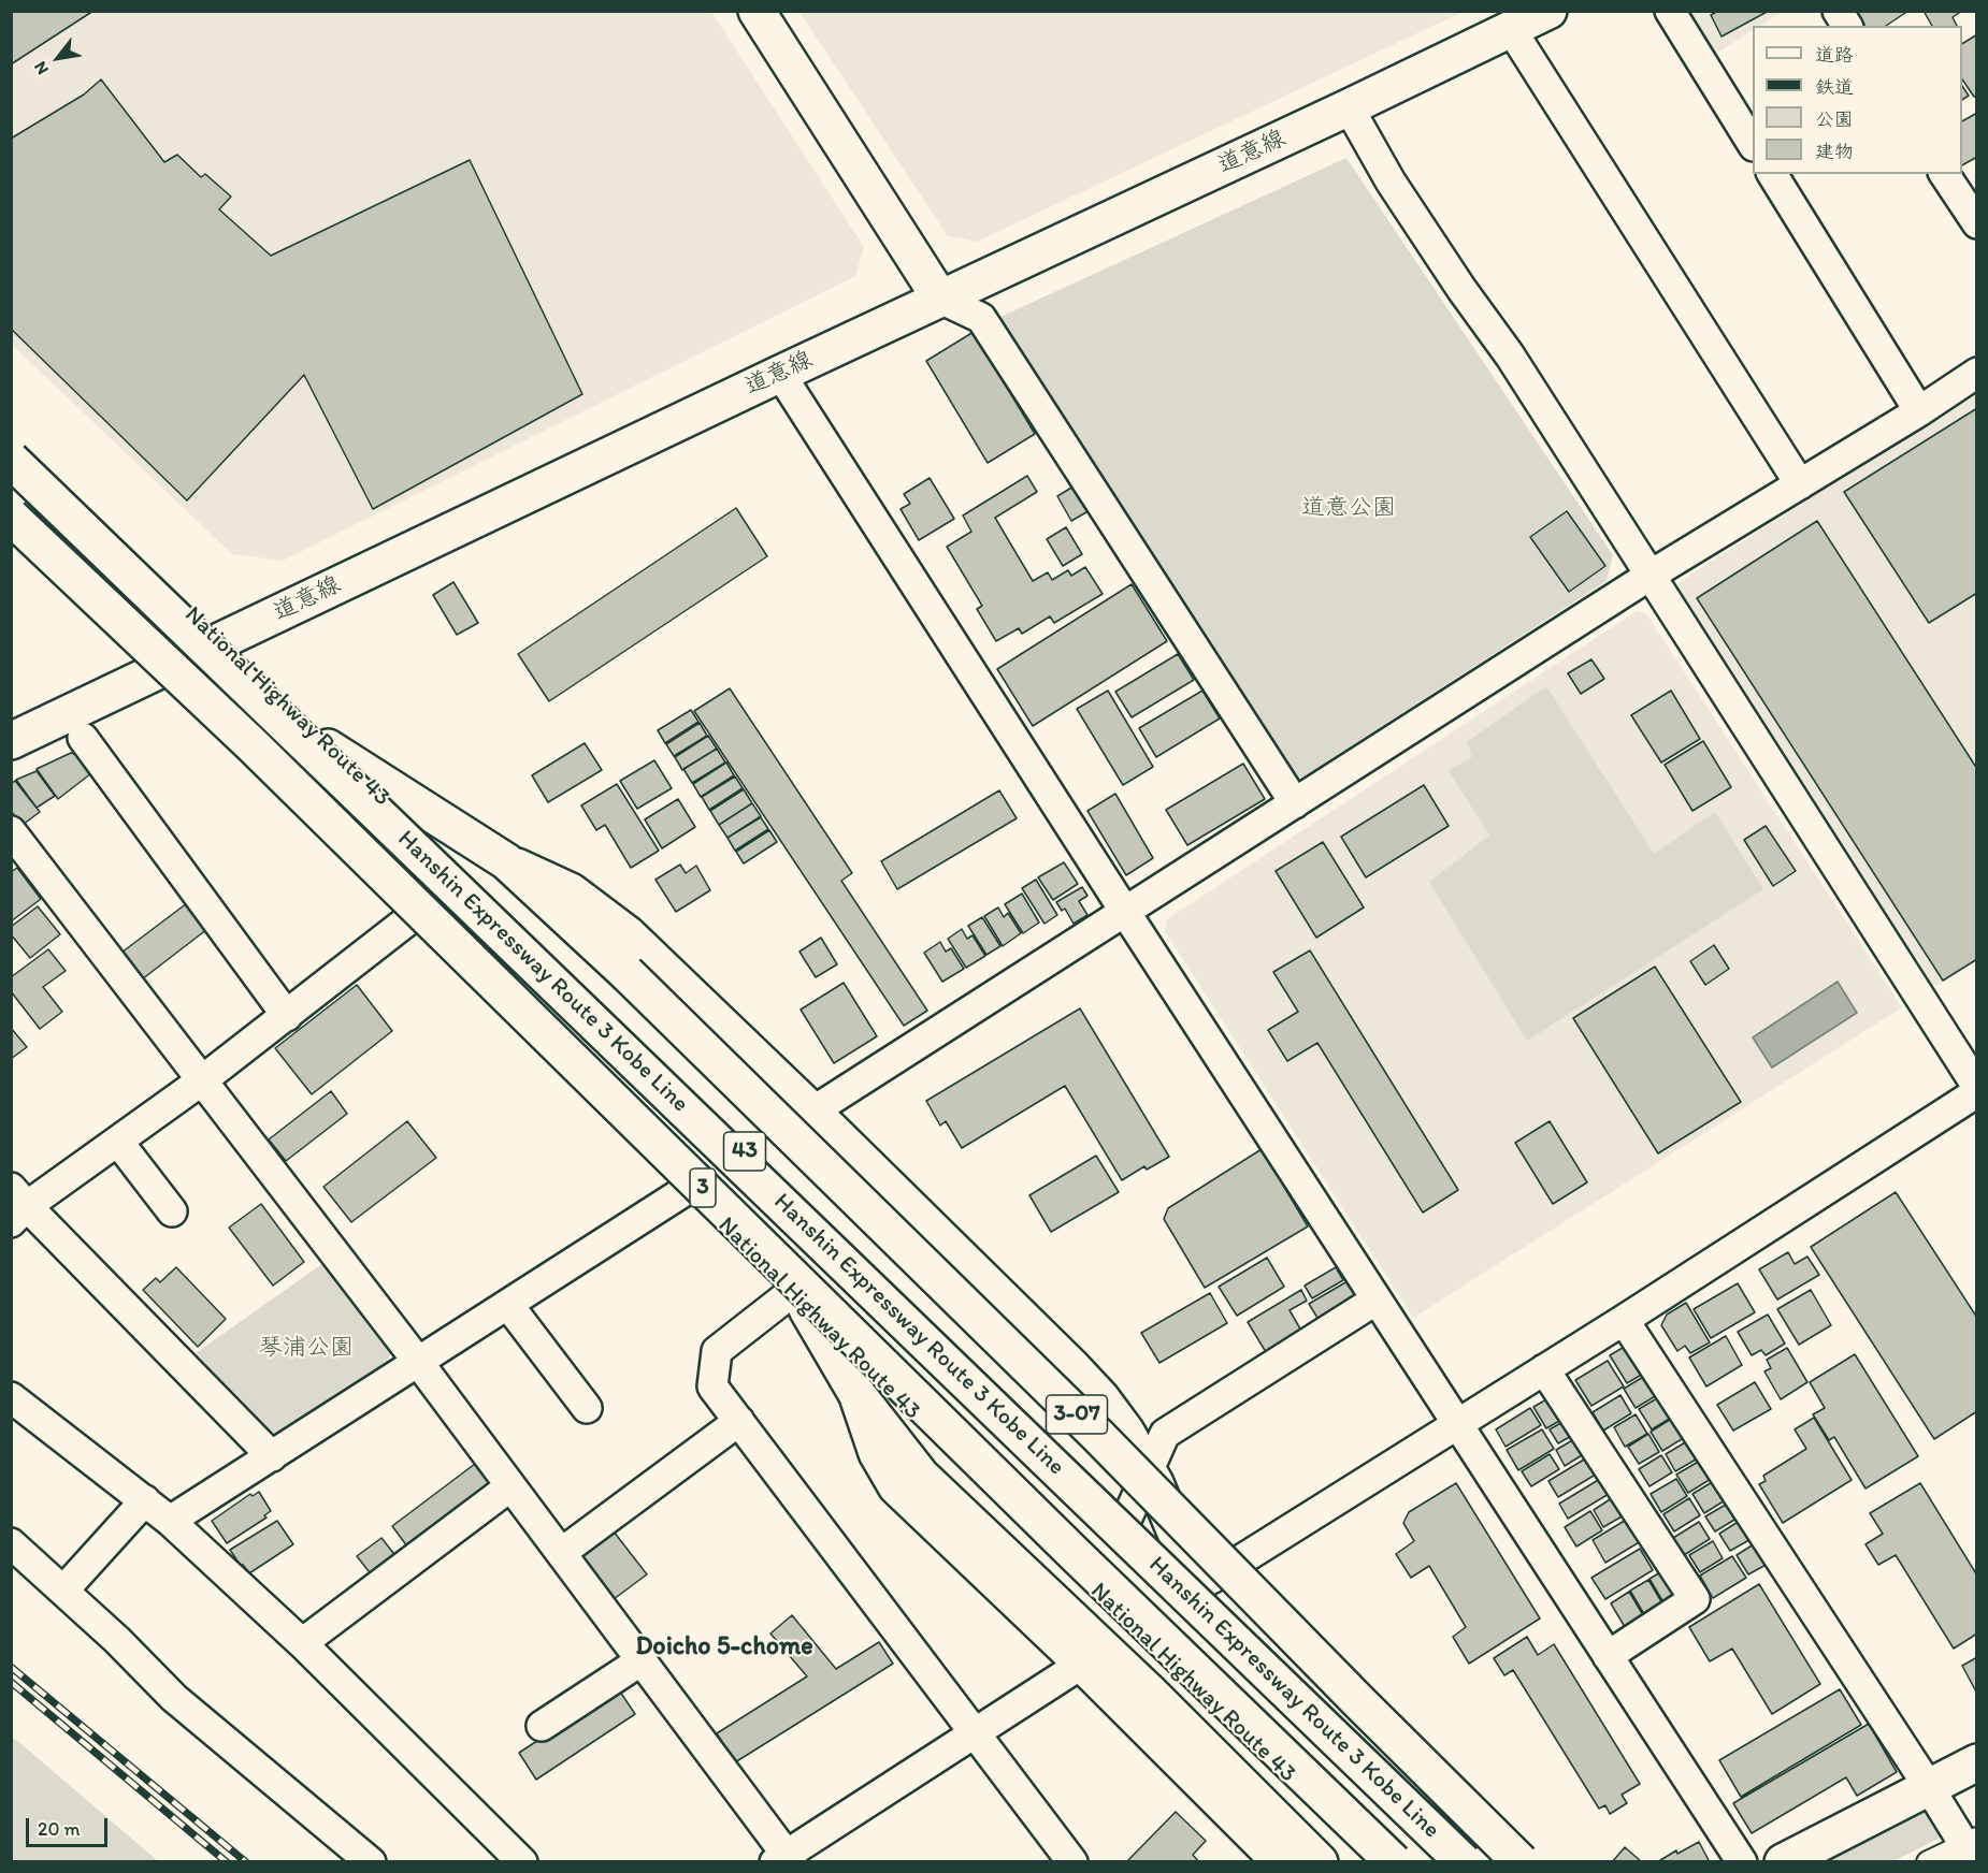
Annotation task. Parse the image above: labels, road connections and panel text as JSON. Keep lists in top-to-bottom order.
{
  "streets": {
    "main road": [
      "道意線",
      "National Highway Route 43",
      "Hanshin Expressway Route 3 Kobe Line",
      "43",
      "3",
      "3-07"
    ]
  },
  "crossings": [
    ["道意線", "National Highway Route 43"]
  ],
  "districts": ["Doicho 5-chome"],
  "parks": ["道意公園", "琴浦公園"],
  "legend": [
    "道路",
    "鉄道",
    "公園",
    "建物"
  ],
  "scale_bar": "20 m",
  "north": "bottom left"
}
